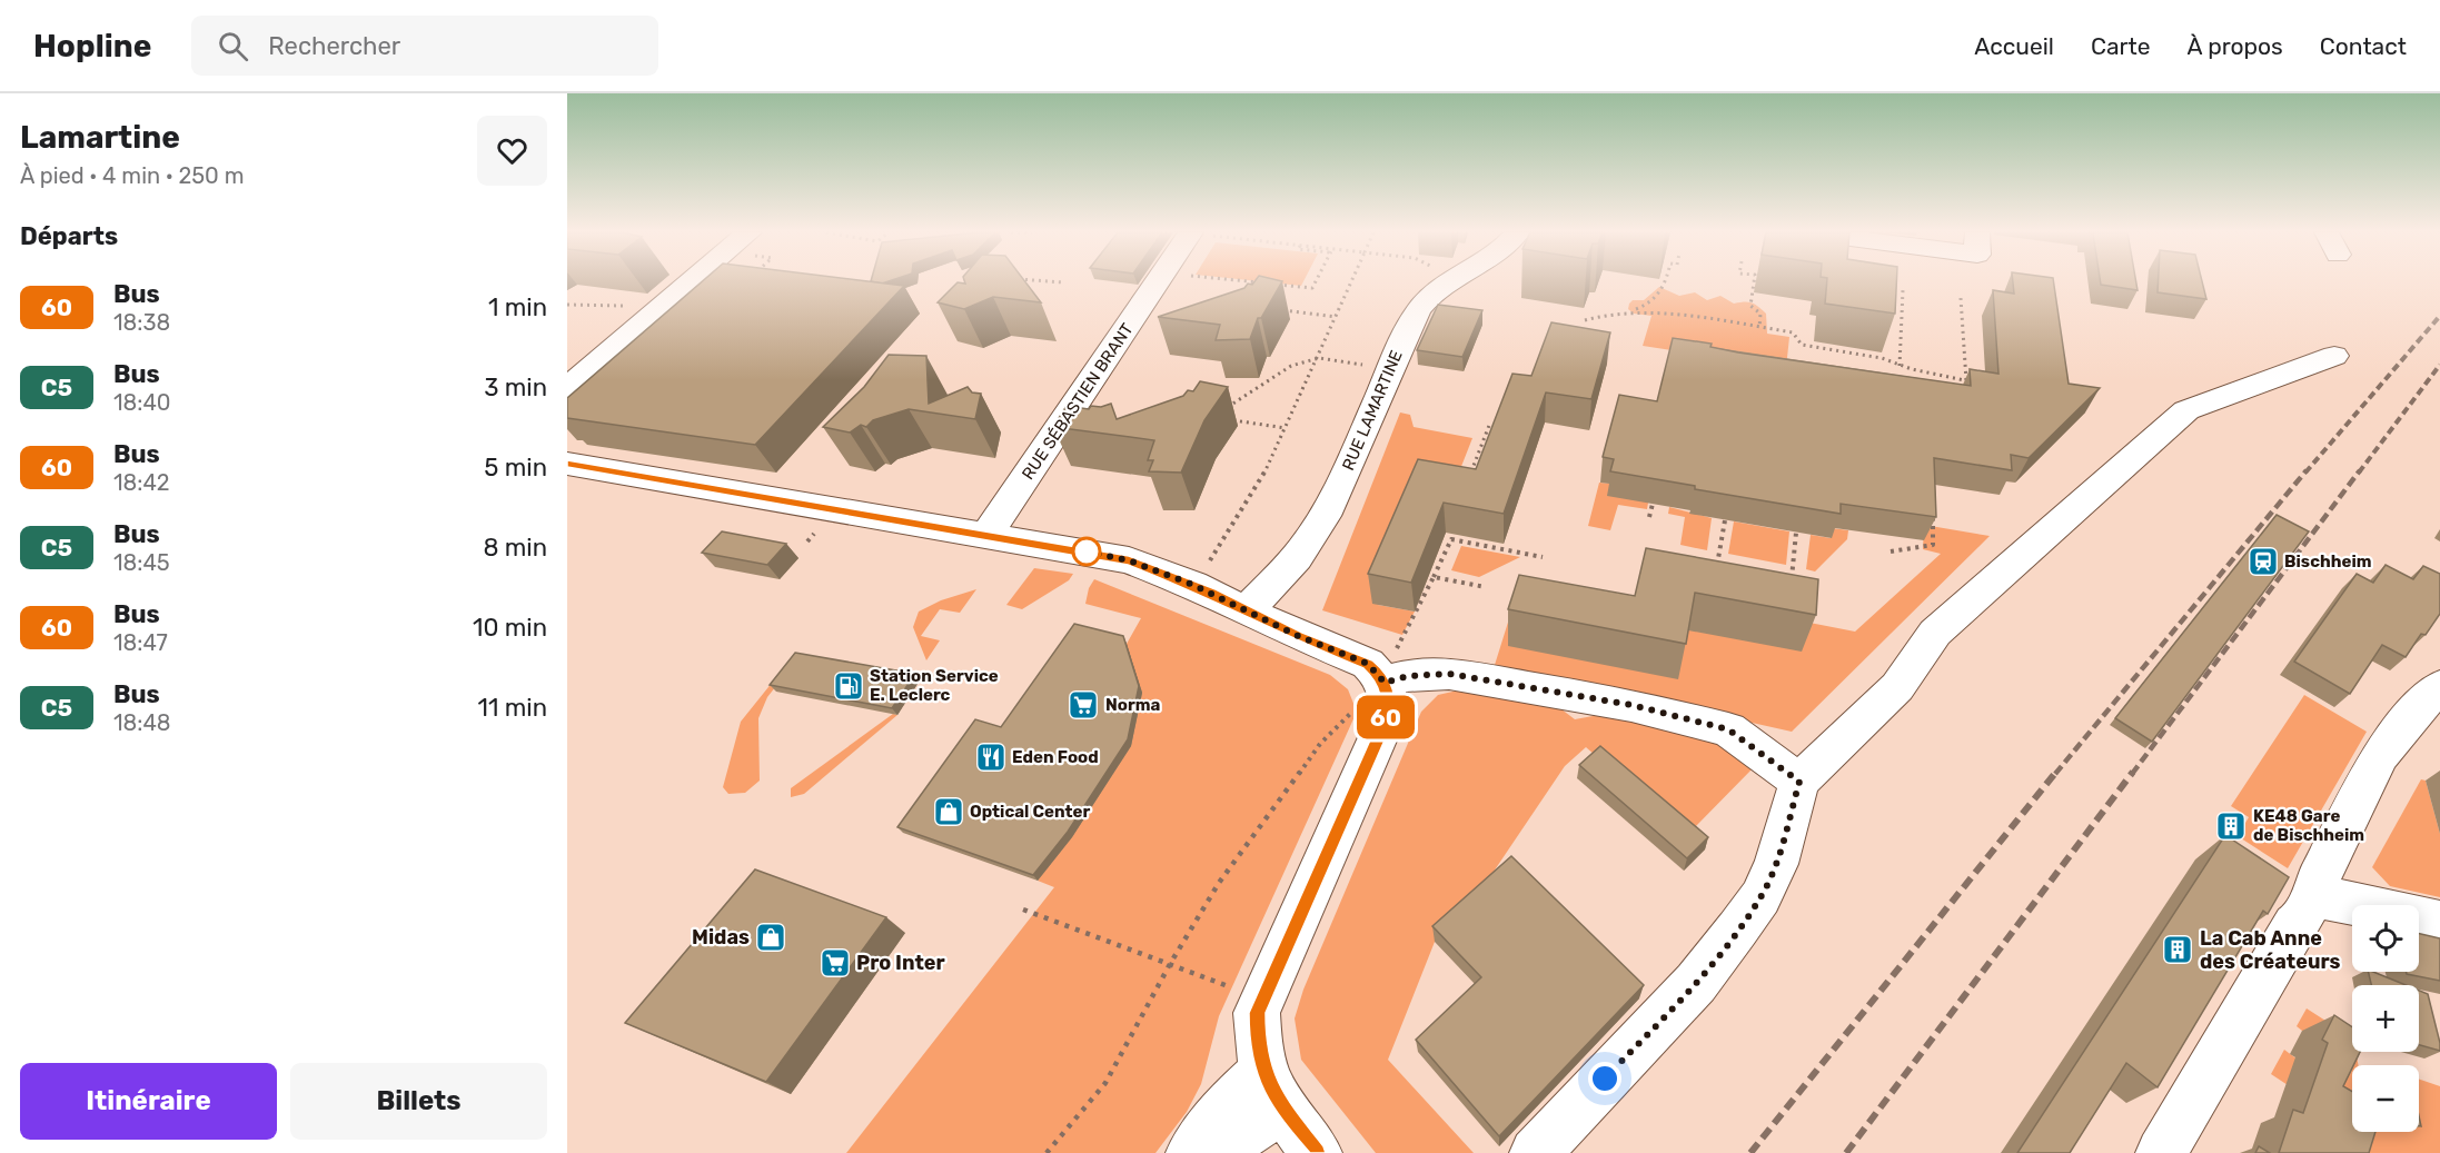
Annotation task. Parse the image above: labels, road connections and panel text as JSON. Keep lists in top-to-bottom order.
{
  "streets": {
    "street": ["RUE SÉBASTIEN BRANT", "RUE LAMARTINE"]
  },
  "places": {
    "station": ["Bischheim"],
    "fuel station": ["Station Service E. Leclerc"],
    "supermarket": ["Norma", "Pro Inter"],
    "restaurant": ["Eden Food"],
    "shop": ["Optical Center", "Midas"],
    "building": ["KE48 Gare de Bischheim", "La Cab Anne des Créateurs"]
  },
  "lines": ["bus line 60"],
  "page": {
    "header": "Hopline",
    "search": "Rechercher",
    "nav": [
      "Accueil",
      "Carte",
      "À propos",
      "Contact"
    ],
    "heading": [
      ["Lamartine", "À pied · 4 min · 250 m"],
      "Départs"
    ],
    "on_map": "60",
    "list": [
      {
        "mark": "60",
        "name": "Bus",
        "note": "18:38",
        "value": "1 min"
      },
      {
        "mark": "C5",
        "name": "Bus",
        "note": "18:40",
        "value": "3 min"
      },
      {
        "mark": "60",
        "name": "Bus",
        "note": "18:42",
        "value": "5 min"
      },
      {
        "mark": "C5",
        "name": "Bus",
        "note": "18:45",
        "value": "8 min"
      },
      {
        "mark": "60",
        "name": "Bus",
        "note": "18:47",
        "value": "10 min"
      },
      {
        "mark": "C5",
        "name": "Bus",
        "note": "18:48",
        "value": "11 min"
      }
    ],
    "map_buttons": ["+", "−"],
    "buttons": ["Itinéraire", "Billets"]
  }
}
